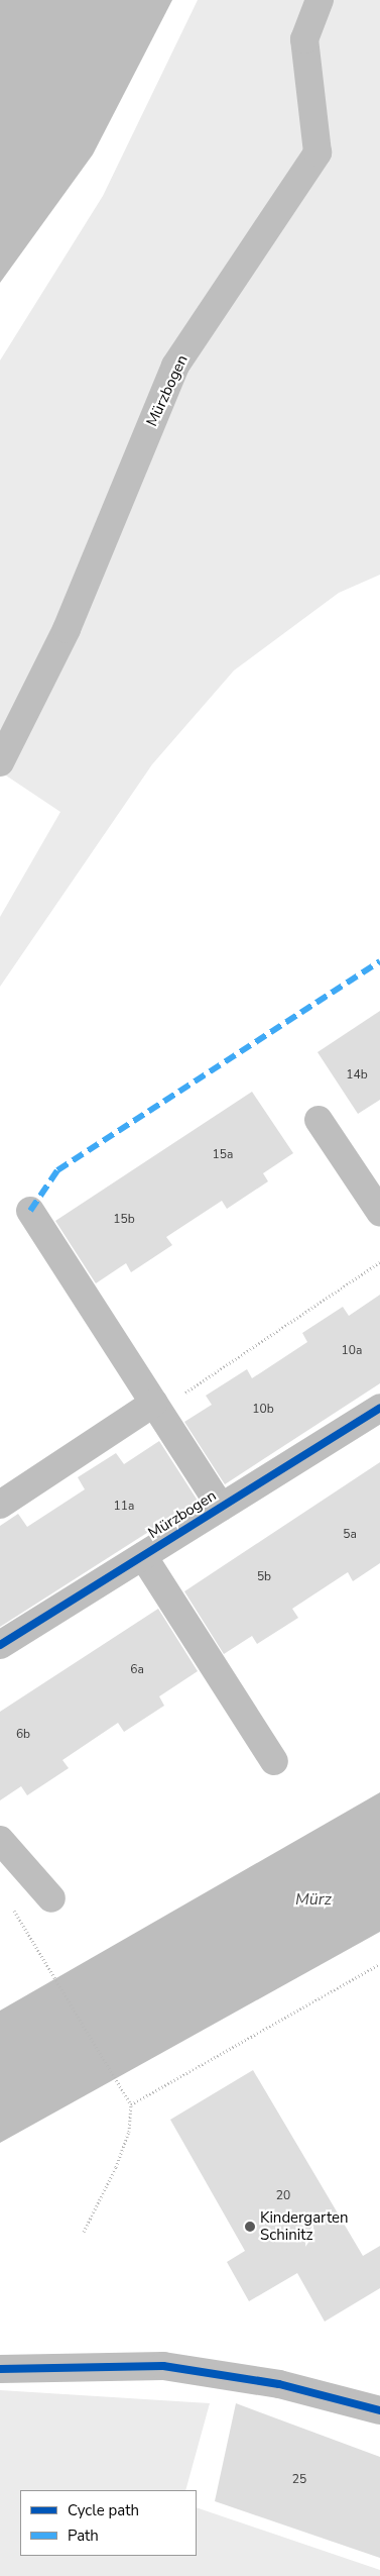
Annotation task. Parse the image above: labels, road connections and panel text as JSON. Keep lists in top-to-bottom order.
{
  "streets": {
    "street": ["Mürzbogen"]
  },
  "water": ["Mürz"],
  "places": ["Kindergarten Schinitz"],
  "house_numbers": [
    "14b",
    "15a",
    "15b",
    "10a",
    "10b",
    "11a",
    "5a",
    "5b",
    "6a",
    "6b",
    "20",
    "25"
  ],
  "legend": ["Cycle path", "Path"]
}
